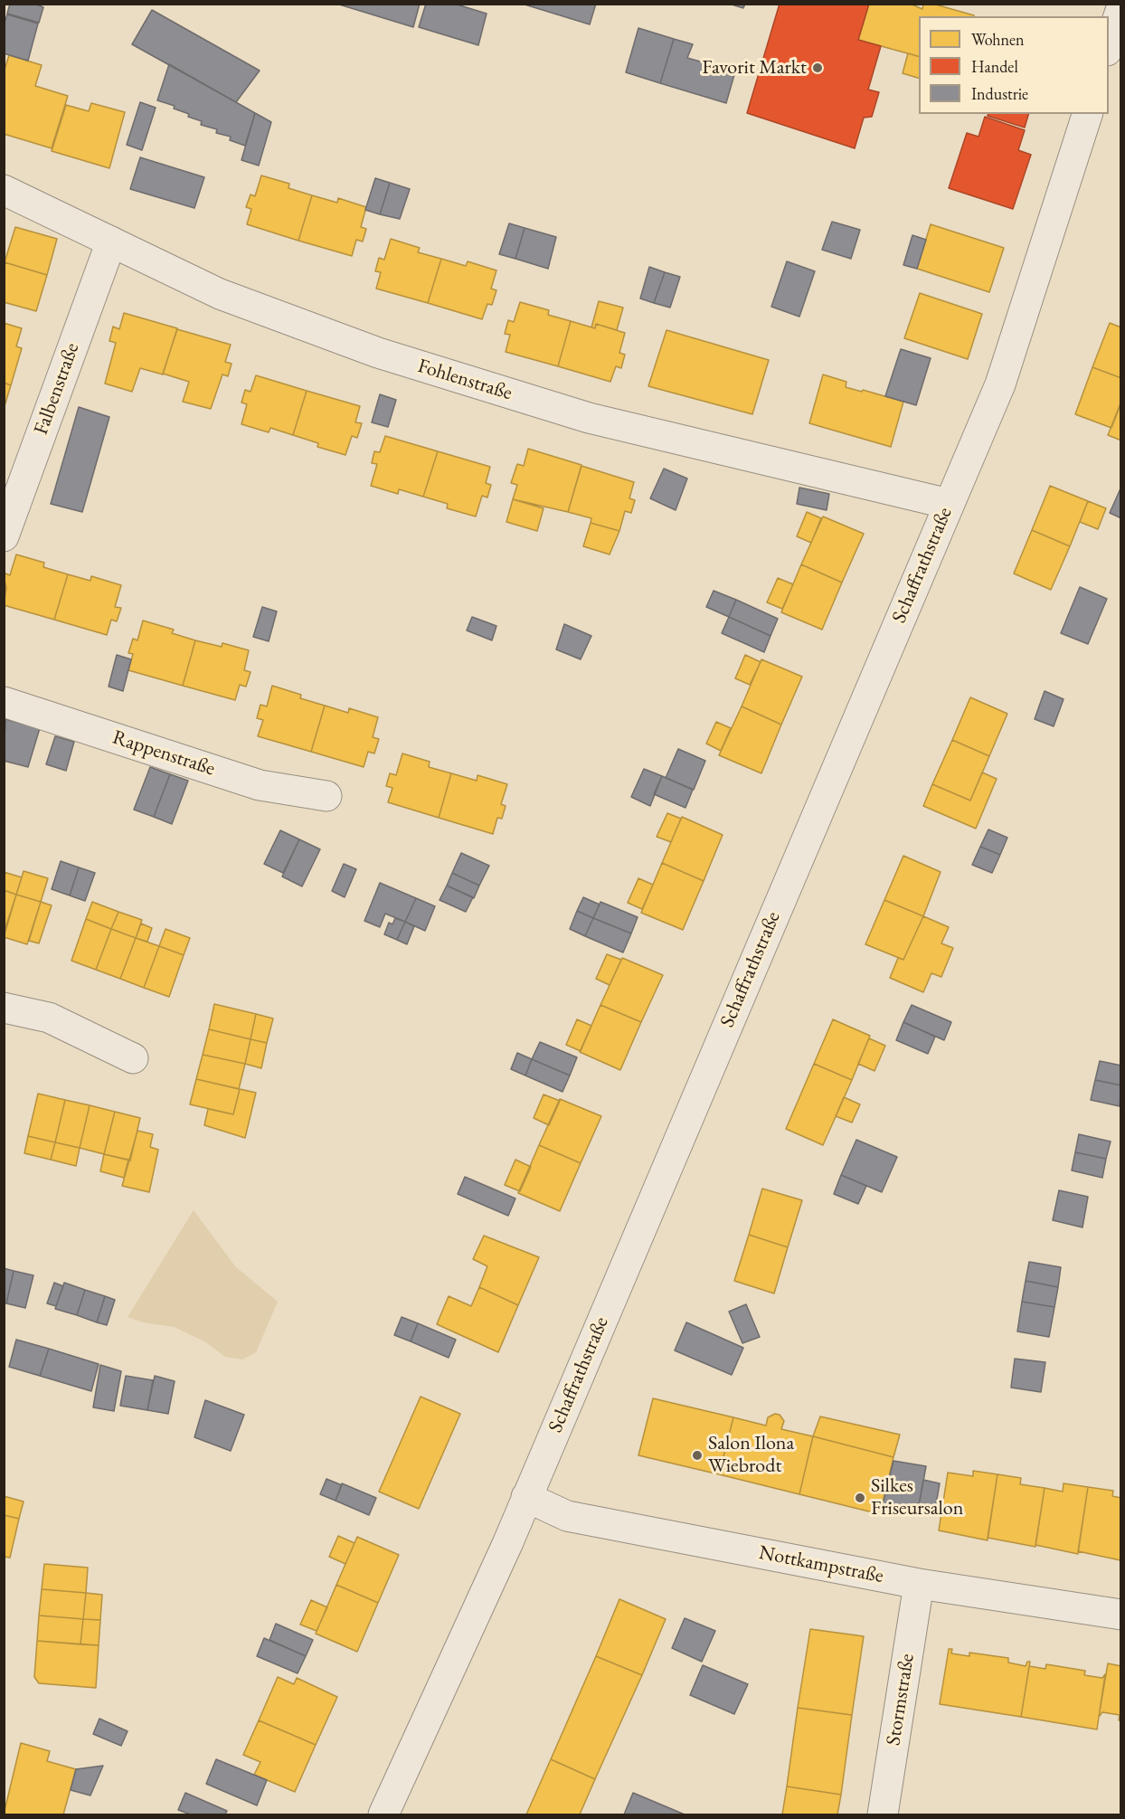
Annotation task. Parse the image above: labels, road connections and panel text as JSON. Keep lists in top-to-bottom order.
{
  "streets": {
    "street": [
      "Fohlenstraße",
      "Falbenstraße",
      "Schaffrathstraße",
      "Rappenstraße",
      "Nottkampstraße",
      "Stormstraße"
    ]
  },
  "crossings": [
    ["Fohlenstraße", "Falbenstraße"],
    ["Fohlenstraße", "Schaffrathstraße"],
    ["Schaffrathstraße", "Nottkampstraße"],
    ["Nottkampstraße", "Stormstraße"]
  ],
  "places": ["Favorit Markt", "Salon Ilona Wiebrodt", "Silkes Friseursalon"],
  "legend": ["Wohnen", "Handel", "Industrie"]
}
